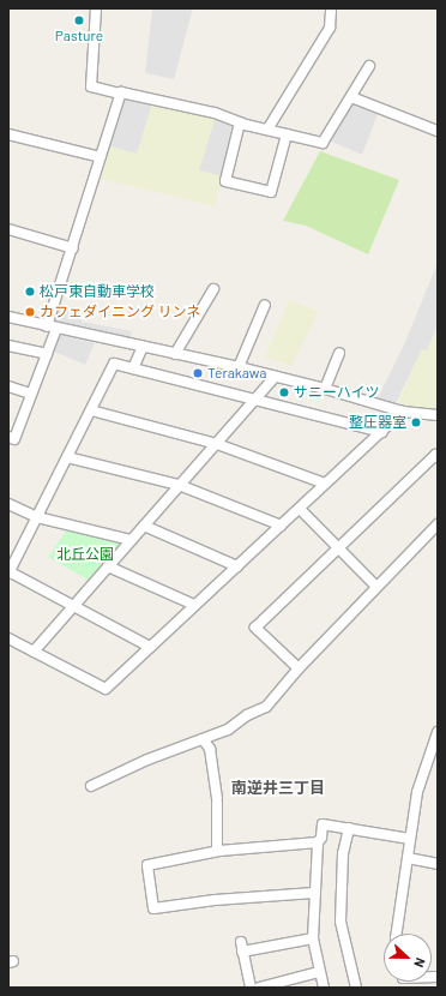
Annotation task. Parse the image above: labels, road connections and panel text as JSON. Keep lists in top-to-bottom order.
{
  "districts": ["南逆井三丁目"],
  "parks": ["北丘公園"],
  "places": [
    "Pasture",
    "松戸東自動車学校",
    "カフェダイニング リンネ",
    "Terakawa",
    "サニーハイツ",
    "整圧器室"
  ],
  "north": "right"
}
